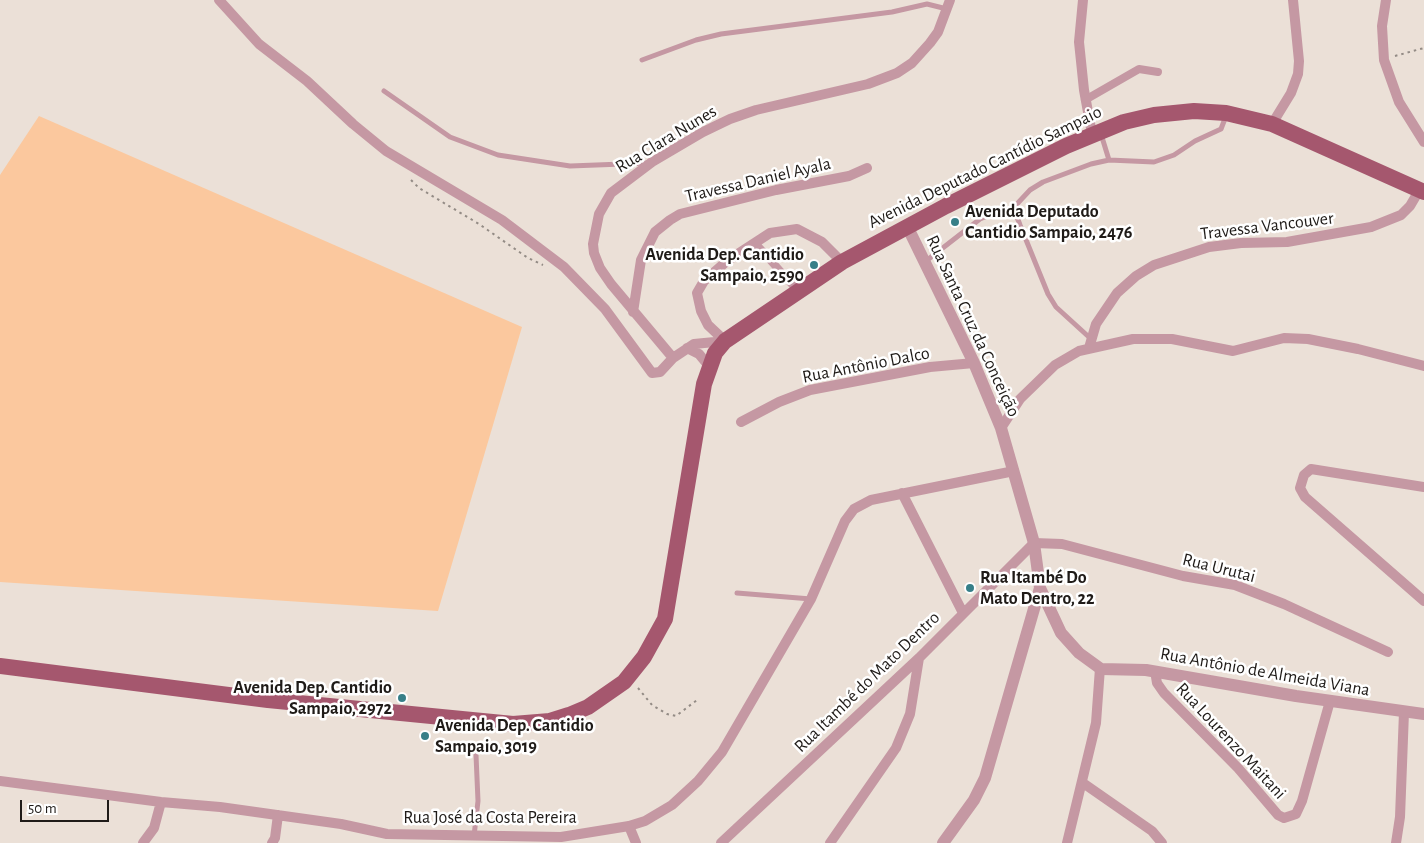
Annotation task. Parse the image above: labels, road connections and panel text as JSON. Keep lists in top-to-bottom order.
{
  "streets": {
    "main road": ["Avenida Deputado Cantídio Sampaio"],
    "street": [
      "Rua Clara Nunes",
      "Travessa Daniel Ayala",
      "Travessa Vancouver",
      "Rua Santa Cruz da Conceição",
      "Rua Antônio Dalco",
      "Rua Urutai",
      "Rua Antônio de Almeida Viana",
      "Rua Itambé do Mato Dentro",
      "Rua Lourenzo Maitani",
      "Rua José da Costa Pereira"
    ]
  },
  "crossings": [
    ["Rua Clara Nunes", "Avenida Deputado Cantídio Sampaio"],
    ["Rua Clara Nunes", "Travessa Daniel Ayala"],
    ["Avenida Deputado Cantídio Sampaio", "Travessa Vancouver"],
    ["Avenida Deputado Cantídio Sampaio", "Rua Santa Cruz da Conceição"],
    ["Rua Santa Cruz da Conceição", "Rua Antônio Dalco"],
    ["Rua Santa Cruz da Conceição", "Rua Urutai"],
    ["Rua Santa Cruz da Conceição", "Rua Itambé do Mato Dentro"],
    ["Rua Santa Cruz da Conceição", "Rua José da Costa Pereira"],
    ["Rua Urutai", "Rua Itambé do Mato Dentro"],
    ["Rua Antônio de Almeida Viana", "Rua Lourenzo Maitani"]
  ],
  "places": [
    "Avenida Deputado Cantidio Sampaio, 2476",
    "Avenida Dep. Cantidio Sampaio, 2590",
    "Rua Itambé Do Mato Dentro, 22",
    "Avenida Dep. Cantidio Sampaio, 2972",
    "Avenida Dep. Cantidio Sampaio, 3019"
  ],
  "scale_bar": "50 m"
}
